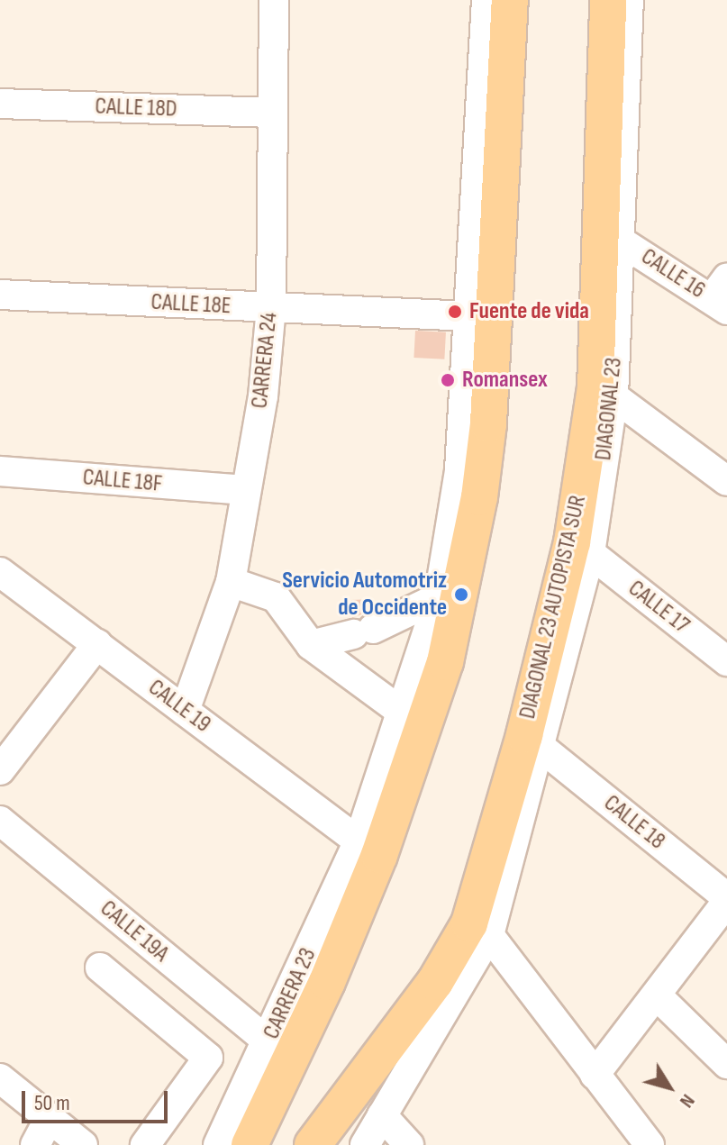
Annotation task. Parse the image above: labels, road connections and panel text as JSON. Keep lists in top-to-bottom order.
{
  "streets": {
    "main road": ["DIAGONAL 23 AUTOPISTA SUR", "CARRERA 23"],
    "street": [
      "CALLE 18D",
      "CALLE 16",
      "CALLE 18E",
      "CARRERA 24",
      "DIAGONAL 23",
      "CALLE 18F",
      "CALLE 17",
      "CALLE 19",
      "CALLE 18",
      "CALLE 19A"
    ]
  },
  "crossings": [
    ["CALLE 18D", "CARRERA 24"],
    ["CALLE 16", "DIAGONAL 23"],
    ["CALLE 18E", "CARRERA 24"],
    ["CARRERA 24", "CALLE 18F"],
    ["CARRERA 24", "CALLE 19"],
    ["DIAGONAL 23", "DIAGONAL 23 AUTOPISTA SUR"],
    ["DIAGONAL 23", "CALLE 17"],
    ["DIAGONAL 23", "CALLE 18"],
    ["CALLE 19", "CARRERA 23"],
    ["CALLE 19A", "CARRERA 23"]
  ],
  "places": ["Fuente de vida", "Romansex", "Servicio Automotriz de Occidente"],
  "scale_bar": "50 m",
  "north": "bottom right"
}
